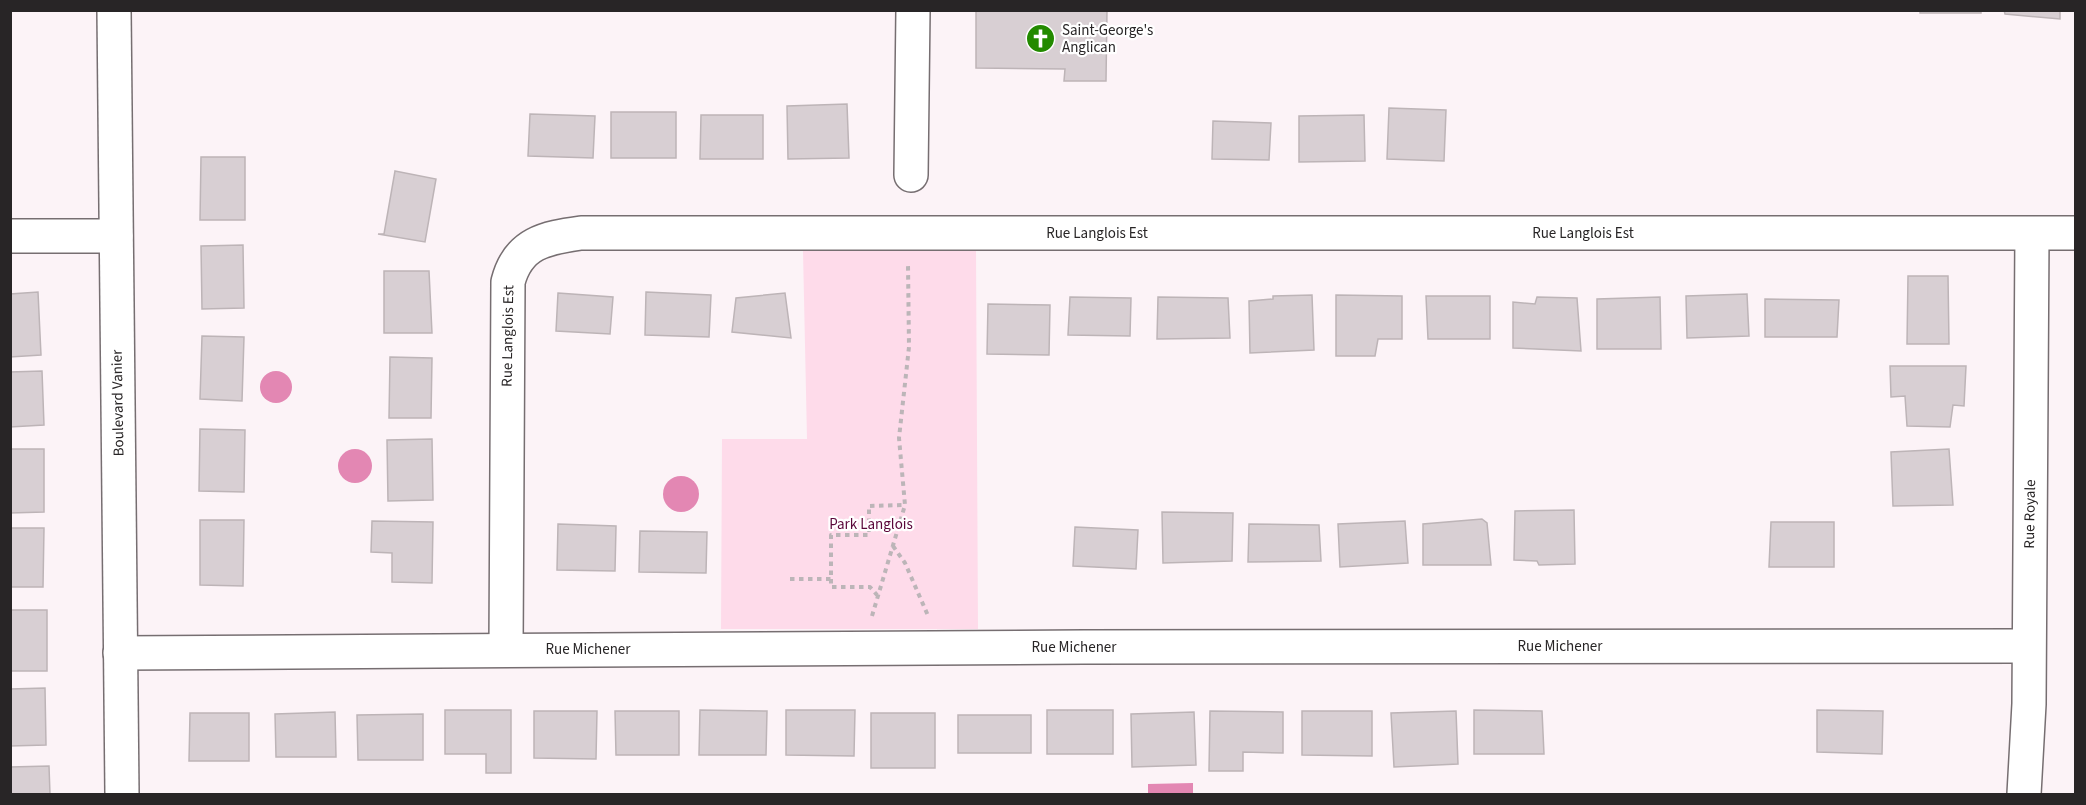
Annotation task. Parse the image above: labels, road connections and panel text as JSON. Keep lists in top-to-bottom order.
{
  "streets": {
    "street": [
      "Rue Langlois Est",
      "Boulevard Vanier",
      "Rue Royale",
      "Rue Michener"
    ]
  },
  "crossings": [
    ["Rue Langlois Est", "Rue Royale"],
    ["Rue Langlois Est", "Rue Michener"],
    ["Boulevard Vanier", "Rue Michener"],
    ["Rue Royale", "Rue Michener"]
  ],
  "parks": ["Park Langlois"],
  "places": {
    "church": ["Saint-George's Anglican"]
  }
}
